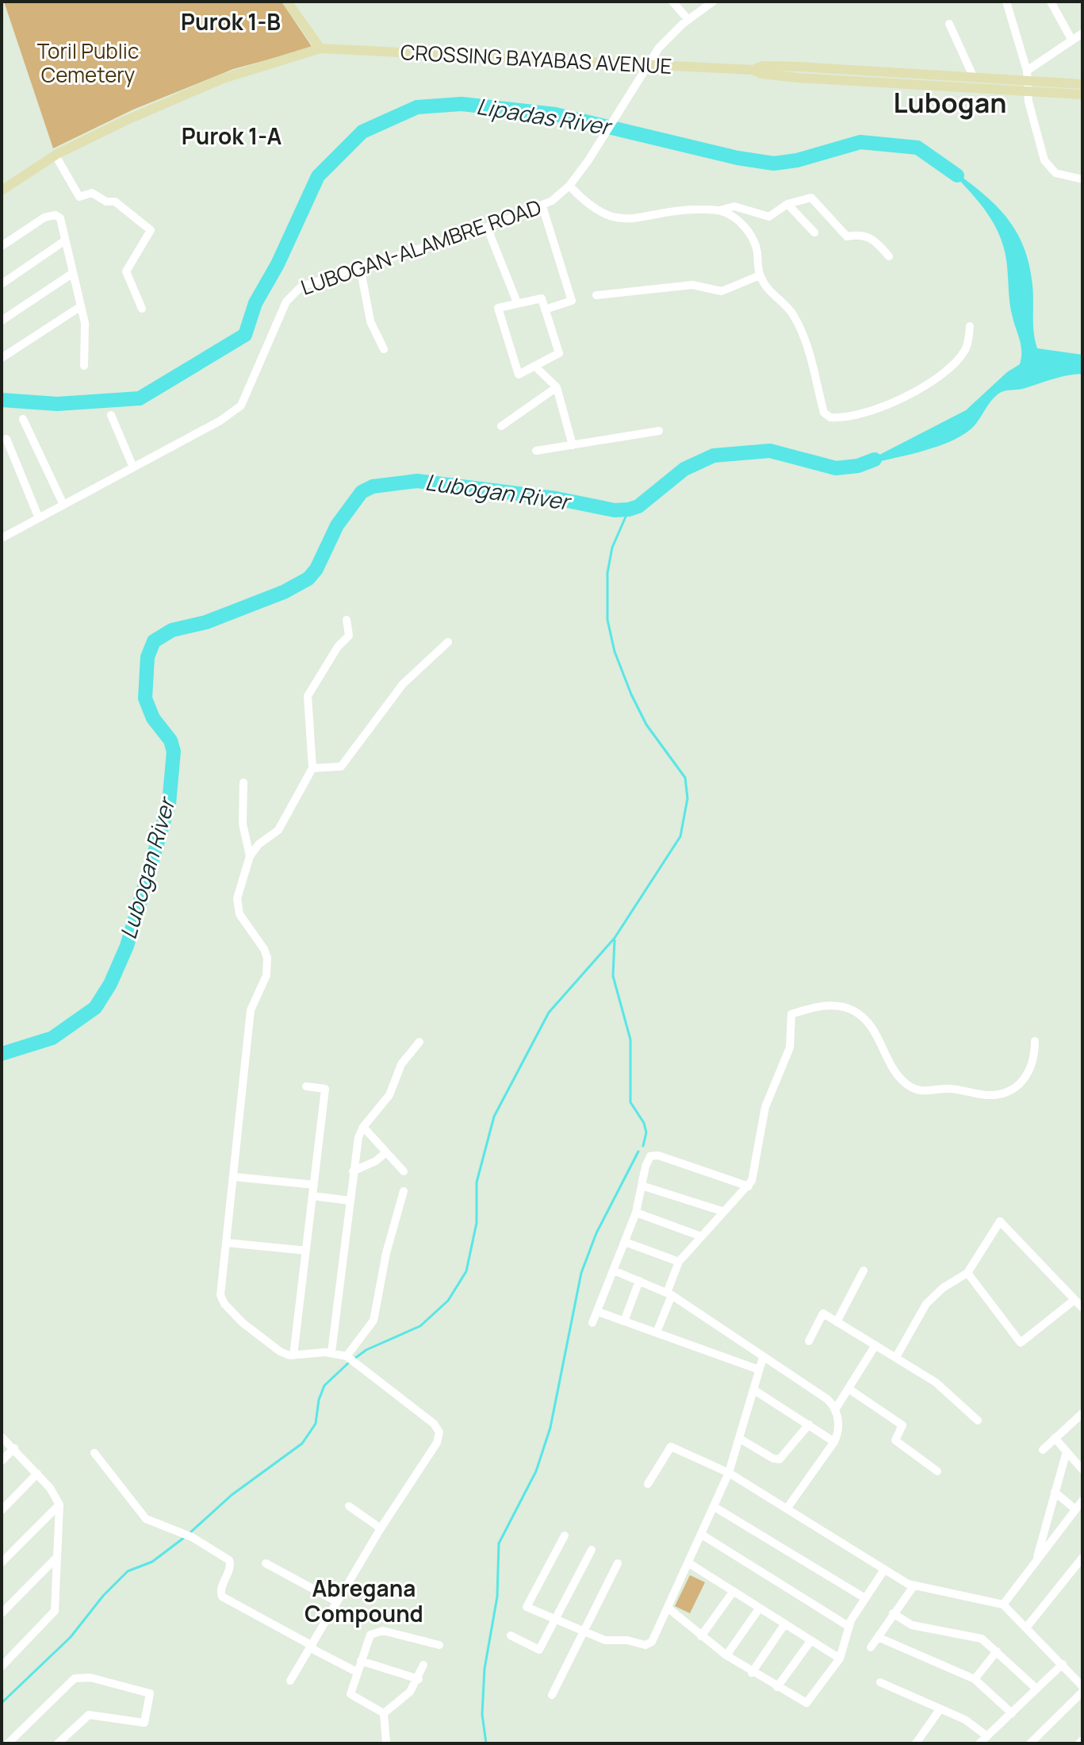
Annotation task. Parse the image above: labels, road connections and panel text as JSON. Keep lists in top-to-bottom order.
{
  "streets": {
    "main road": ["CROSSING BAYABAS AVENUE"],
    "street": ["LUBOGAN-ALAMBRE ROAD"]
  },
  "crossings": [
    ["CROSSING BAYABAS AVENUE", "LUBOGAN-ALAMBRE ROAD"]
  ],
  "districts": [
    "Purok 1-B",
    "Lubogan",
    "Purok 1-A",
    "Abregana Compound"
  ],
  "water": ["Lipadas River", "Lubogan River"],
  "parks": ["Toril Public Cemetery"]
}
